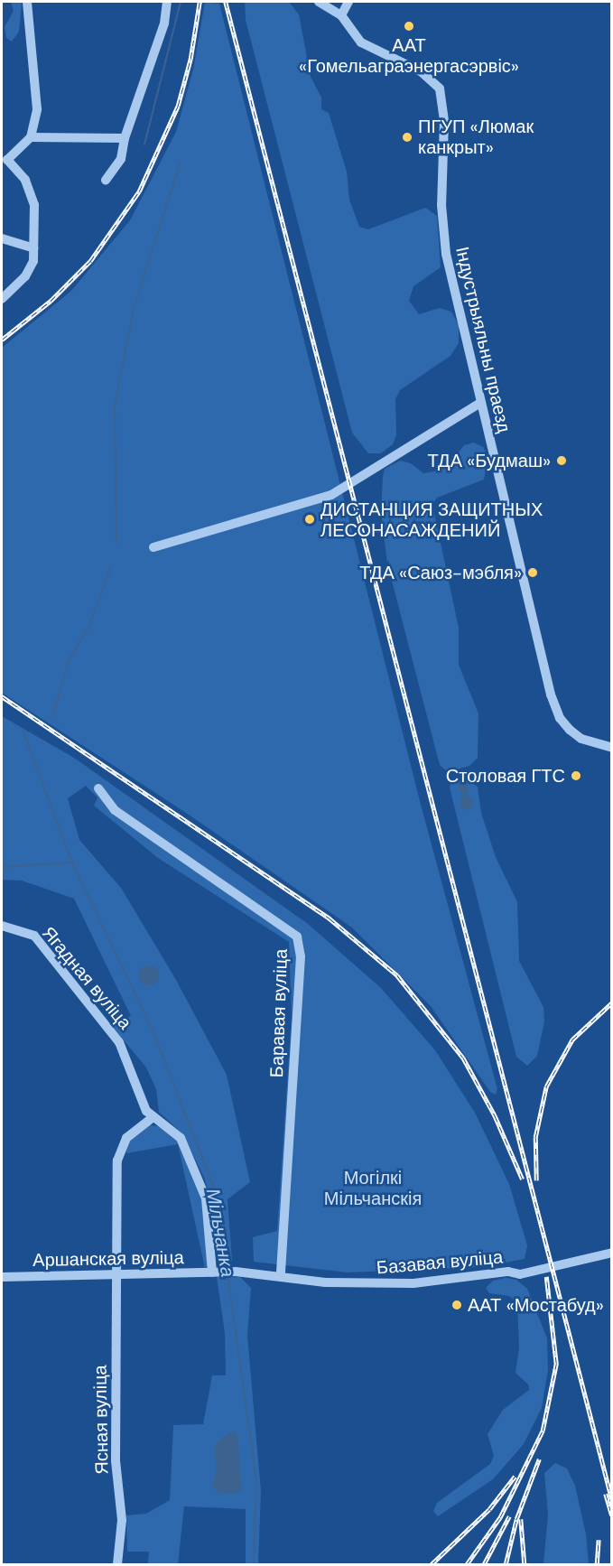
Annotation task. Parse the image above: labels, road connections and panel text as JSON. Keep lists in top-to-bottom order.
{
  "streets": {
    "street": [
      "Індустрыяльны праезд",
      "Ягадная вуліца",
      "Баравая вуліца",
      "Аршанская вуліца",
      "Базавая вуліца",
      "Ясная вуліца"
    ]
  },
  "crossings": [
    ["Ягадная вуліца", "Аршанская вуліца"],
    ["Ягадная вуліца", "Ясная вуліца"],
    ["Баравая вуліца", "Базавая вуліца"],
    ["Аршанская вуліца", "Базавая вуліца"],
    ["Аршанская вуліца", "Ясная вуліца"]
  ],
  "water": ["Мільчанка"],
  "parks": ["Могілкі Мільчанскія"],
  "places": [
    "ААТ «Гомельаграэнергасэрвіс»",
    "ПГУП «Люмак канкрыт»",
    "ТДА «Будмаш»",
    "ДИСТАНЦИЯ ЗАЩИТНЫХ ЛЕСОНАСАЖДЕНИЙ",
    "ТДА «Саюз-мэбля»",
    "Столовая ГТС",
    "ААТ «Мостабуд»"
  ]
}
